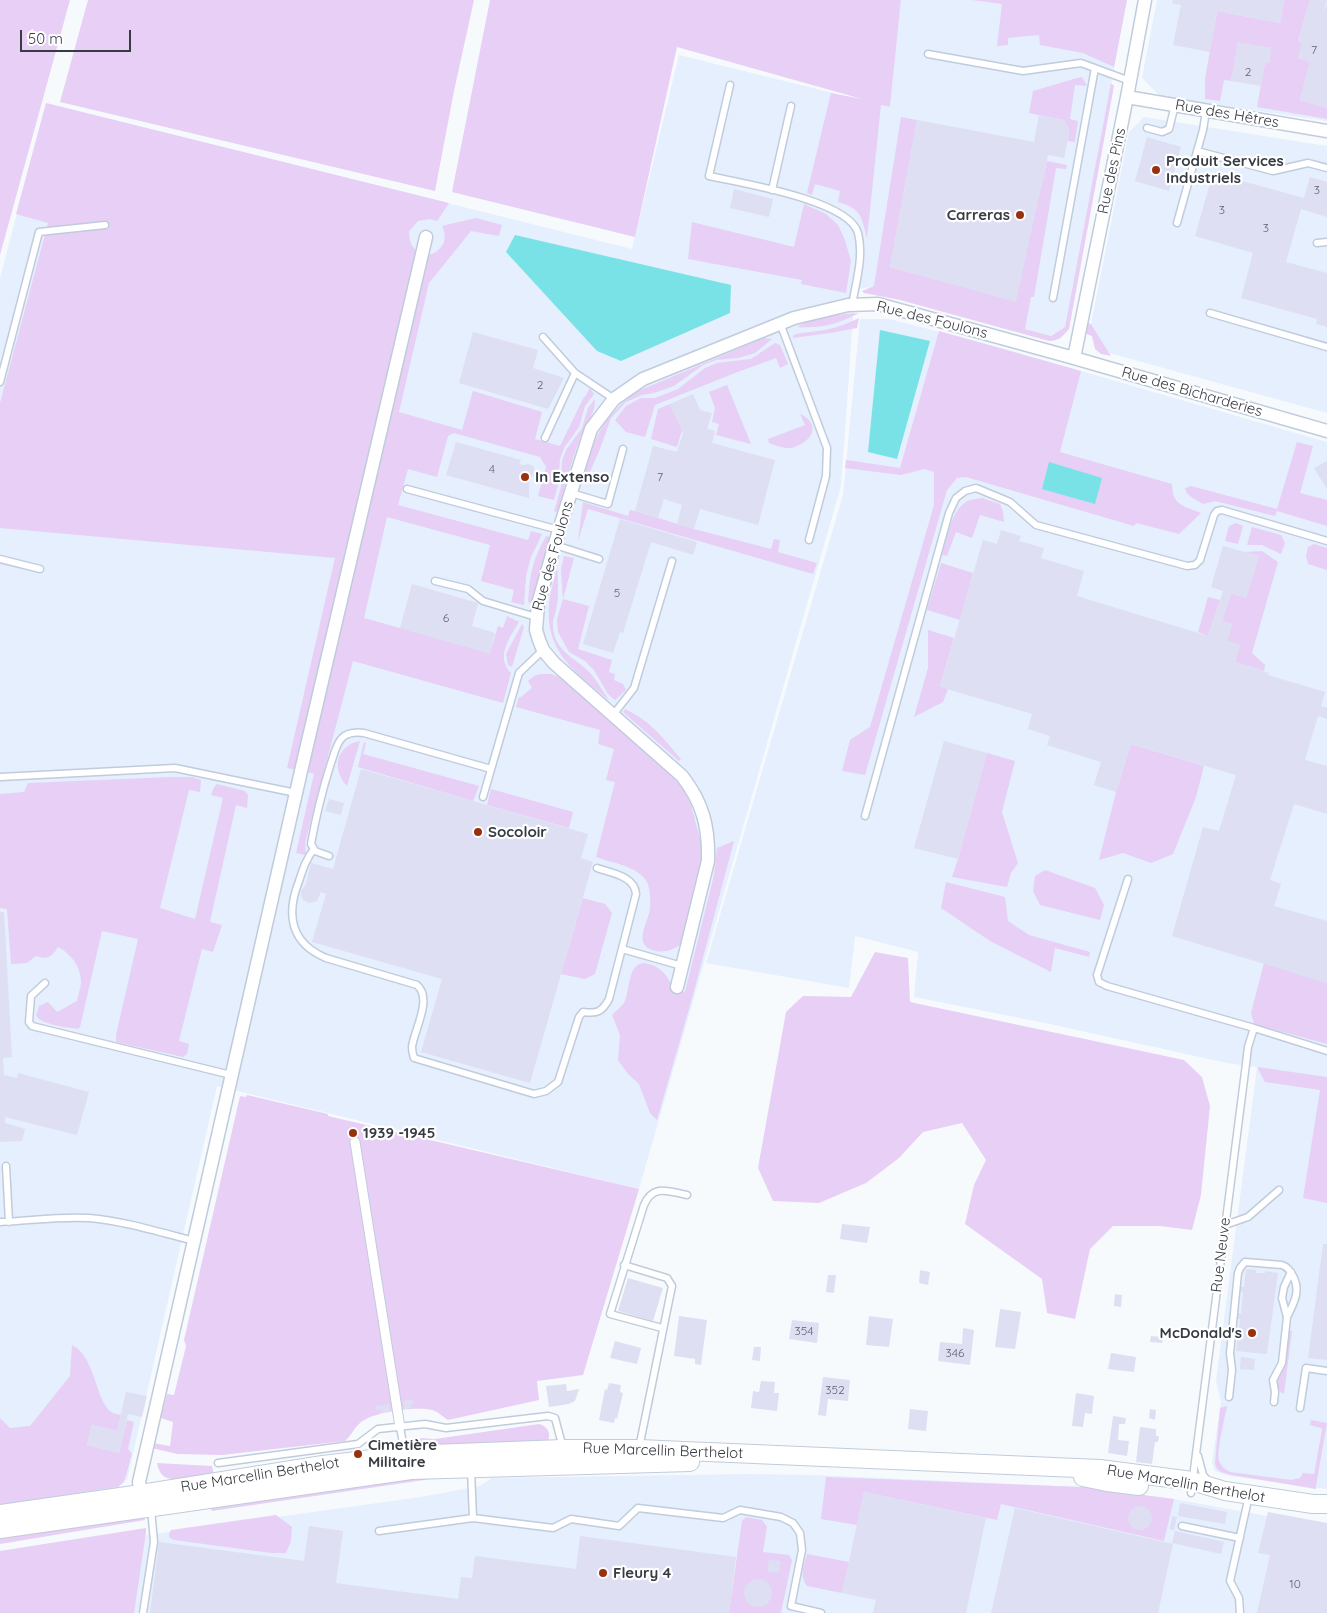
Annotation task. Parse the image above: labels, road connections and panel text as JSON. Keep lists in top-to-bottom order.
{
  "streets": {
    "main road": ["Rue Marcellin Berthelot"],
    "street": [
      "Rue des Hêtres",
      "Rue des Pins",
      "Rue des Foulons",
      "Rue des Bicharderies"
    ],
    "lane": ["Rue Neuve"]
  },
  "crossings": [
    ["Rue des Hêtres", "Rue des Pins"],
    ["Rue des Pins", "Rue des Foulons"],
    ["Rue des Pins", "Rue des Bicharderies"],
    ["Rue des Foulons", "Rue des Bicharderies"],
    ["Rue Neuve", "Rue Marcellin Berthelot"]
  ],
  "places": [
    "Produit Services Industriels",
    "Carreras",
    "In Extenso",
    "Socoloir",
    "1939 -1945",
    "McDonald's",
    "Cimetière Militaire",
    "Fleury 4"
  ],
  "house_numbers": [
    "7",
    "2",
    "3",
    "3",
    "3",
    "2",
    "4",
    "7",
    "5",
    "6",
    "354",
    "346",
    "352",
    "10"
  ],
  "scale_bar": "50 m"
}
